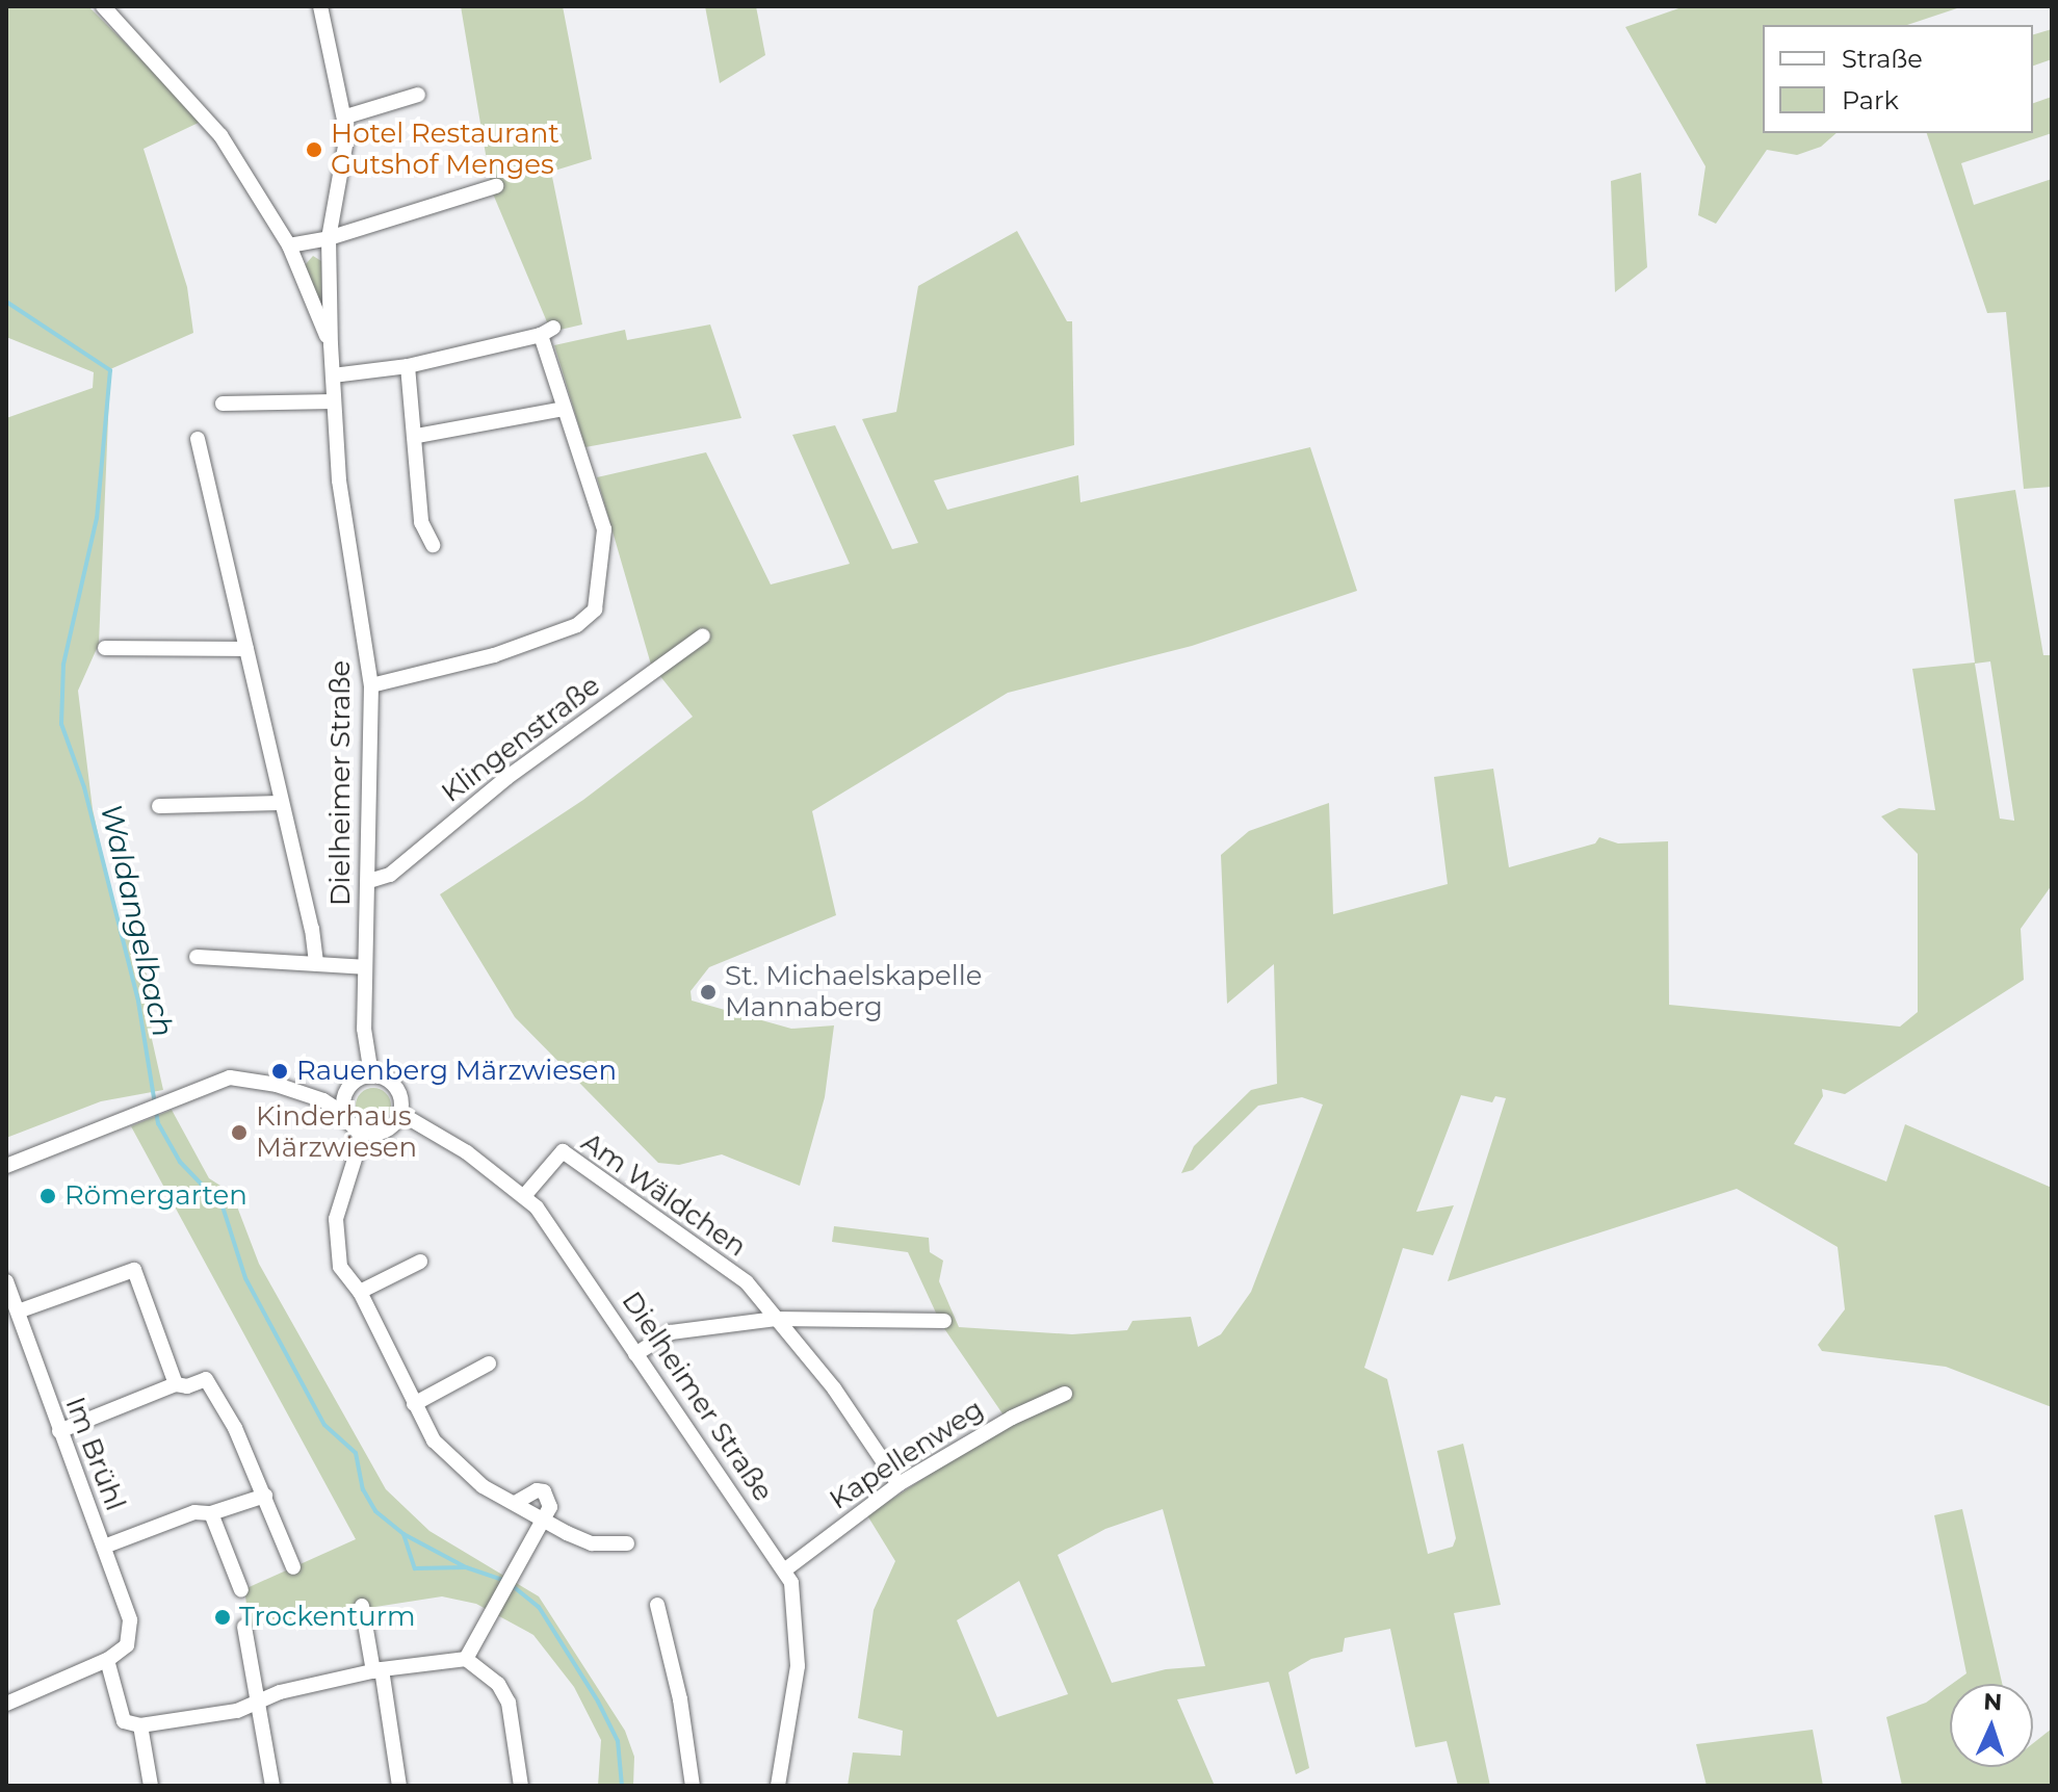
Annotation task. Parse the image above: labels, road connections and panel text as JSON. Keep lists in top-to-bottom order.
{
  "streets": {
    "street": [
      "Klingenstraße",
      "Dielheimer Straße",
      "Am Wäldchen",
      "Im Brühl",
      "Kapellenweg"
    ]
  },
  "crossings": [
    ["Klingenstraße", "Dielheimer Straße"],
    ["Dielheimer Straße", "Am Wäldchen"],
    ["Dielheimer Straße", "Kapellenweg"]
  ],
  "water": ["Waldangelbach"],
  "places": [
    "Hotel Restaurant Gutshof Menges",
    "St. Michaelskapelle Mannaberg",
    "Rauenberg Märzwiesen",
    "Kinderhaus Märzwiesen",
    "Römergarten",
    "Trockenturm"
  ],
  "legend": ["Straße", "Park"],
  "north": "top"
}
